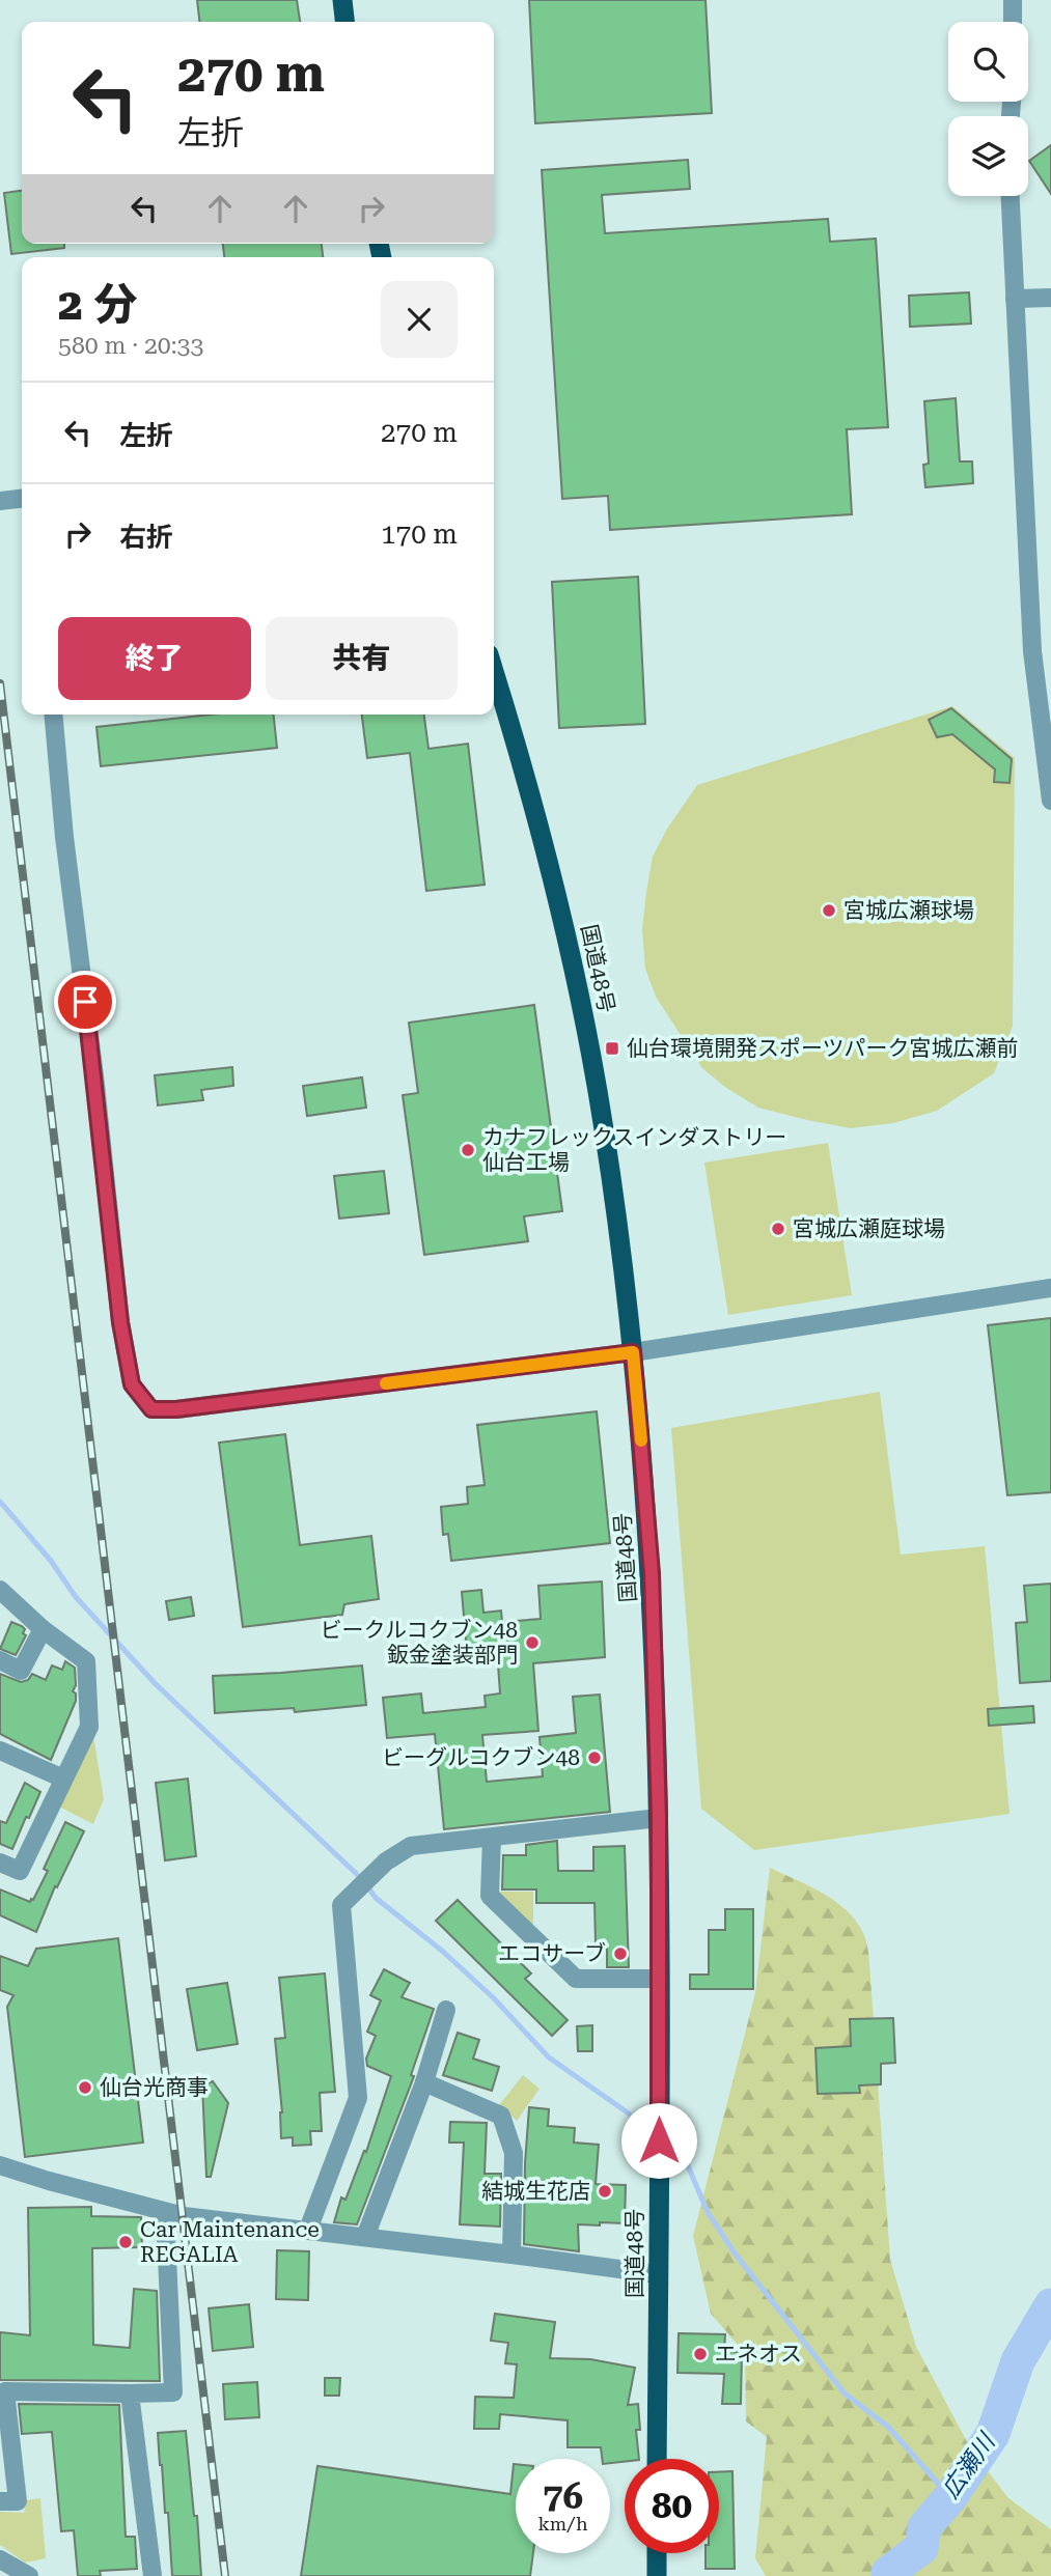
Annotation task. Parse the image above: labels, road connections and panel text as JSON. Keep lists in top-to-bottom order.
{
  "streets": {
    "highway": ["国道48号"]
  },
  "water": ["広瀬川"],
  "places": {
    "other": [
      "宮城広瀬球場",
      "カナフレックスインダストリー 仙台工場",
      "宮城広瀬庭球場",
      "ビークルコクブン48 鈑金塗装部門",
      "ビーグルコクブン48",
      "エコサーブ",
      "仙台光商事",
      "結城生花店",
      "Car Maintenance REGALIA",
      "エネオス"
    ],
    "transit": ["仙台環境開発スポーツパーク宮城広瀬前"]
  },
  "page": {
    "turn": ["270 m", "左折"],
    "heading": ["2 分", "580 m · 20:33"],
    "list": [
      {
        "name": "左折",
        "value": "270 m"
      },
      {
        "name": "右折",
        "value": "170 m"
      }
    ],
    "buttons": ["終了", "共有"],
    "speed": "76 km/h",
    "limit": "80"
  }
}
